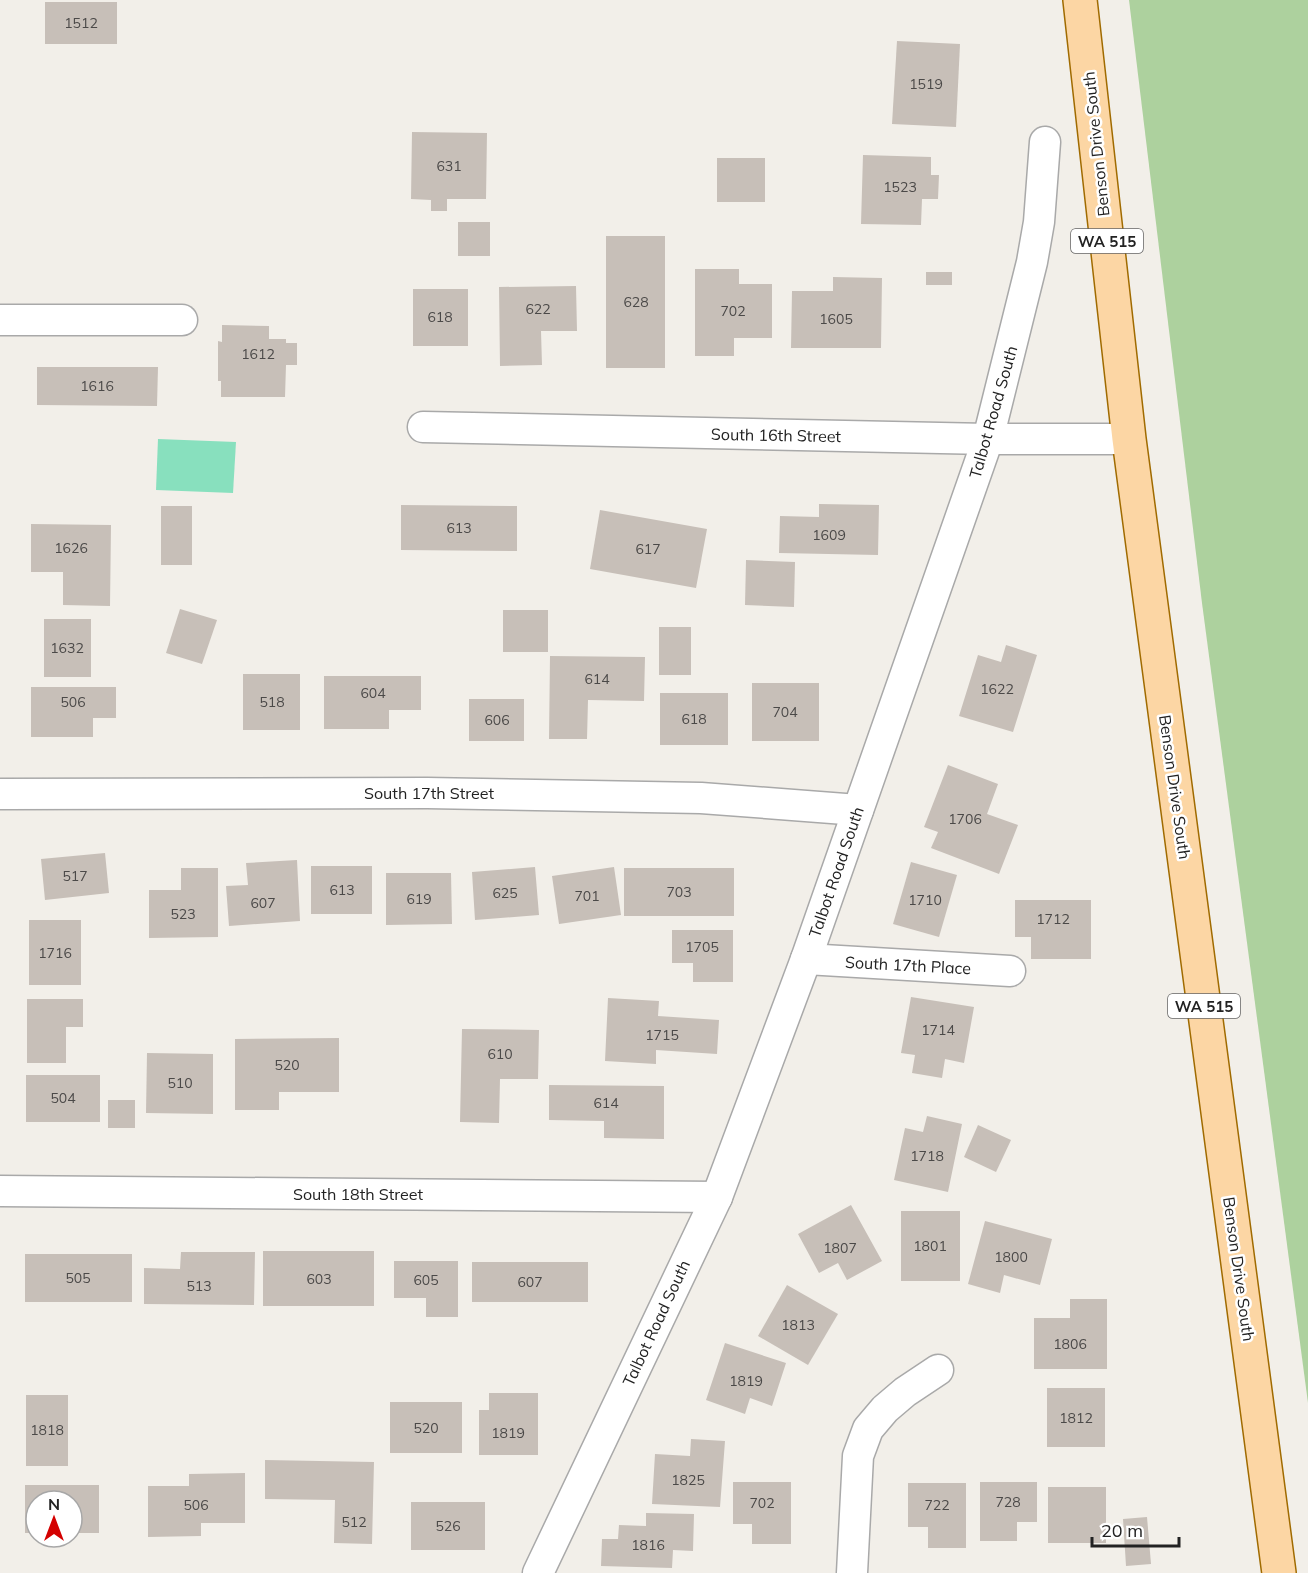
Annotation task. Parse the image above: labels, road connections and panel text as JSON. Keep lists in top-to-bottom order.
{
  "streets": {
    "main road": ["Benson Drive South", "WA 515"],
    "street": [
      "Talbot Road South",
      "South 16th Street",
      "South 17th Street",
      "South 17th Place",
      "South 18th Street"
    ]
  },
  "crossings": [
    ["Benson Drive South", "South 16th Street"],
    ["Talbot Road South", "South 16th Street"],
    ["Talbot Road South", "South 17th Street"],
    ["Talbot Road South", "South 17th Place"],
    ["Talbot Road South", "South 18th Street"]
  ],
  "house_numbers": [
    "1512",
    "1519",
    "631",
    "1523",
    "628",
    "622",
    "702",
    "618",
    "1605",
    "1612",
    "1616",
    "613",
    "1609",
    "1626",
    "617",
    "1632",
    "614",
    "1622",
    "604",
    "506",
    "518",
    "704",
    "618",
    "606",
    "1706",
    "517",
    "613",
    "703",
    "625",
    "701",
    "619",
    "1710",
    "607",
    "523",
    "1712",
    "1705",
    "1716",
    "1714",
    "1715",
    "610",
    "520",
    "510",
    "504",
    "614",
    "1718",
    "1801",
    "1807",
    "1800",
    "505",
    "603",
    "605",
    "607",
    "513",
    "1813",
    "1806",
    "1819",
    "1812",
    "520",
    "1818",
    "1819",
    "1825",
    "728",
    "702",
    "506",
    "722",
    "512",
    "526",
    "1816"
  ],
  "scale_bar": "20 m",
  "north": "top"
}
